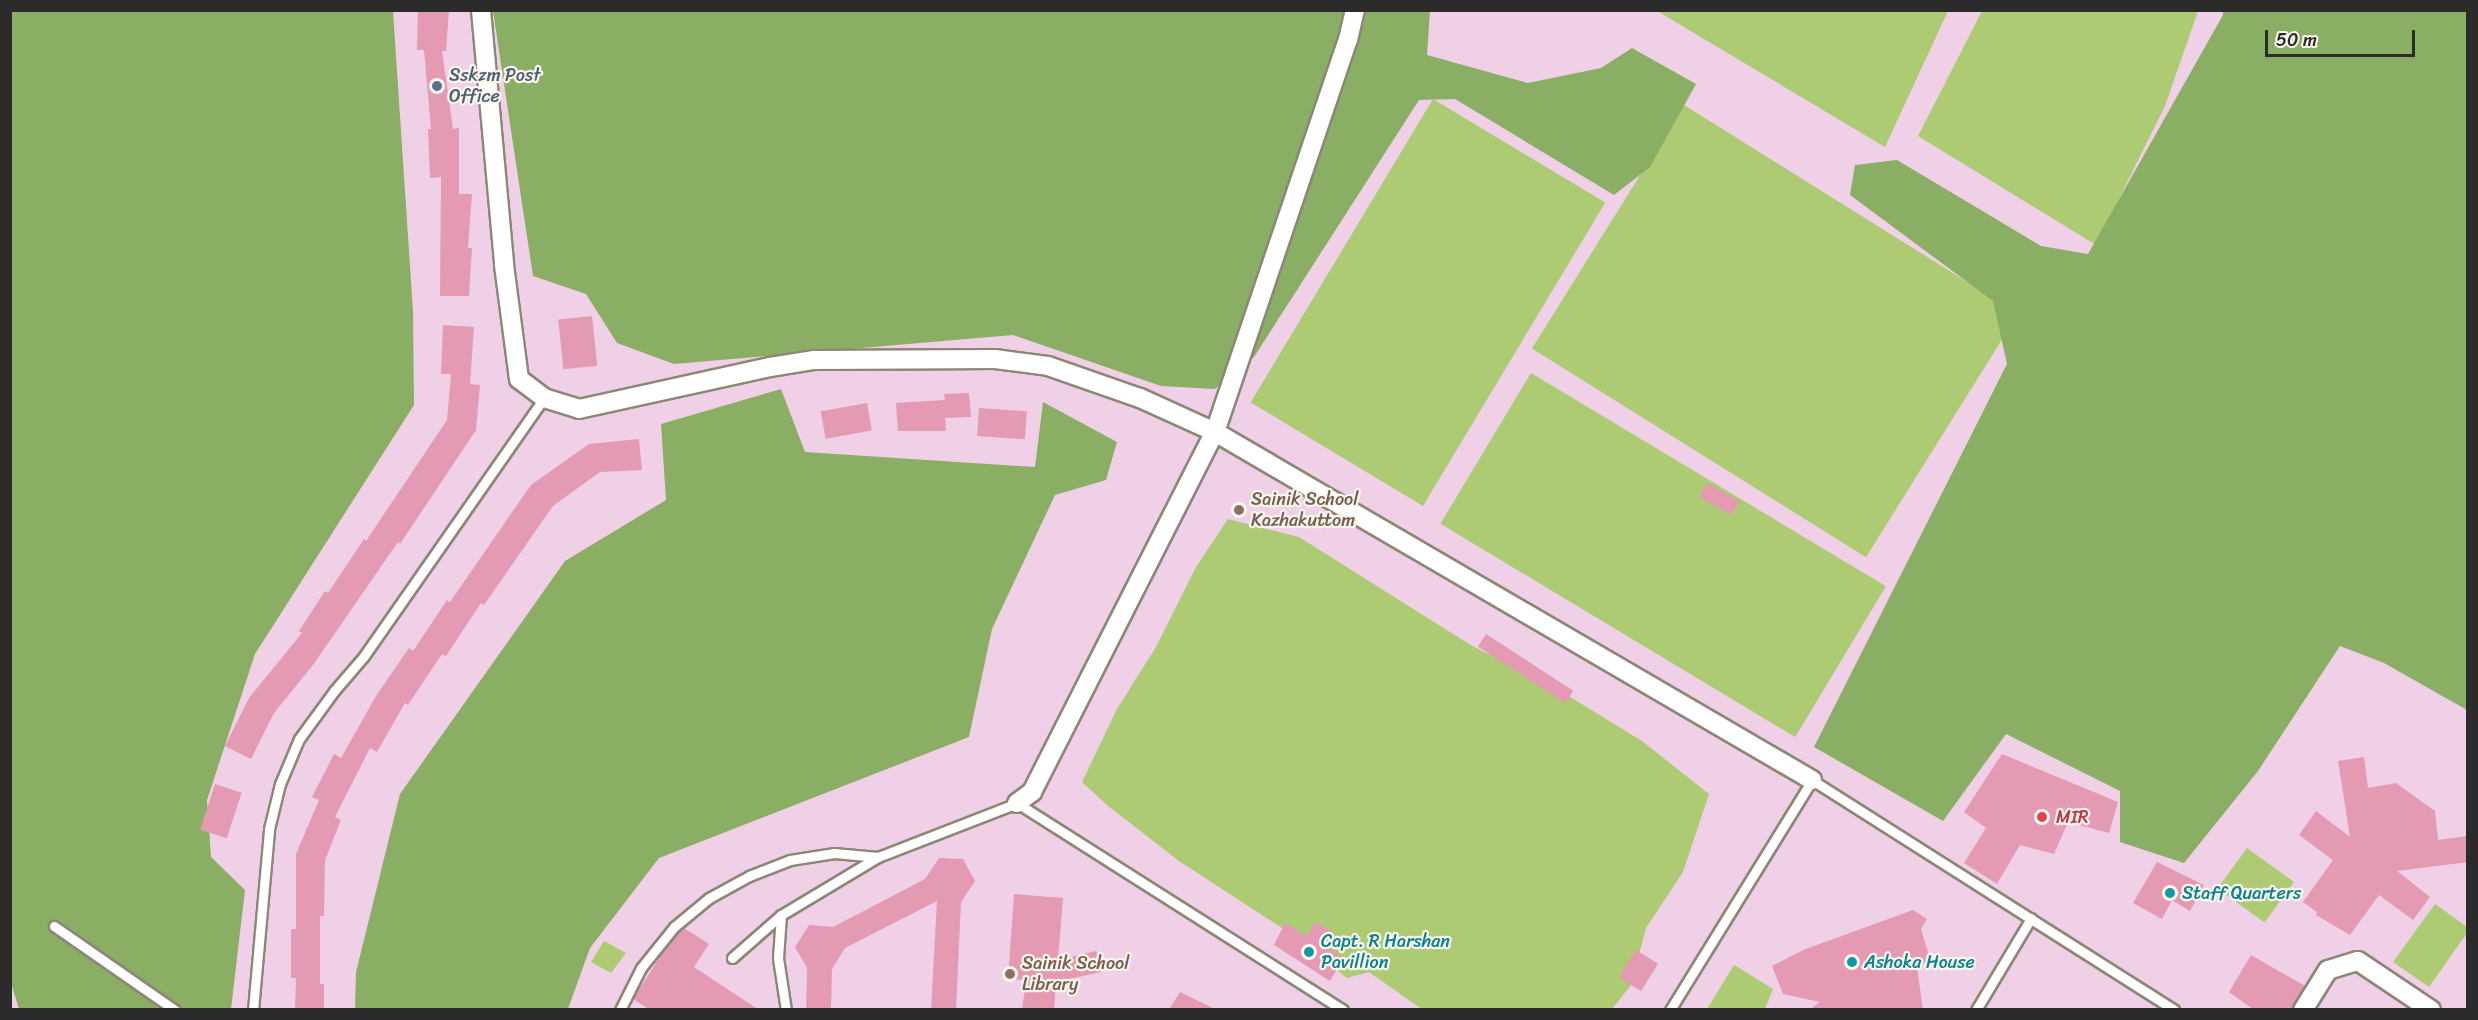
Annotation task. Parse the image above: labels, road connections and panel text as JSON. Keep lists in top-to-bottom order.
{
  "places": [
    "Sskzm Post Office",
    "Sainik School Kazhakuttom",
    "MIR",
    "Staff Quarters",
    "Capt. R Harshan Pavillion",
    "Ashoka House",
    "Sainik School Library"
  ],
  "scale_bar": "50 m"
}
